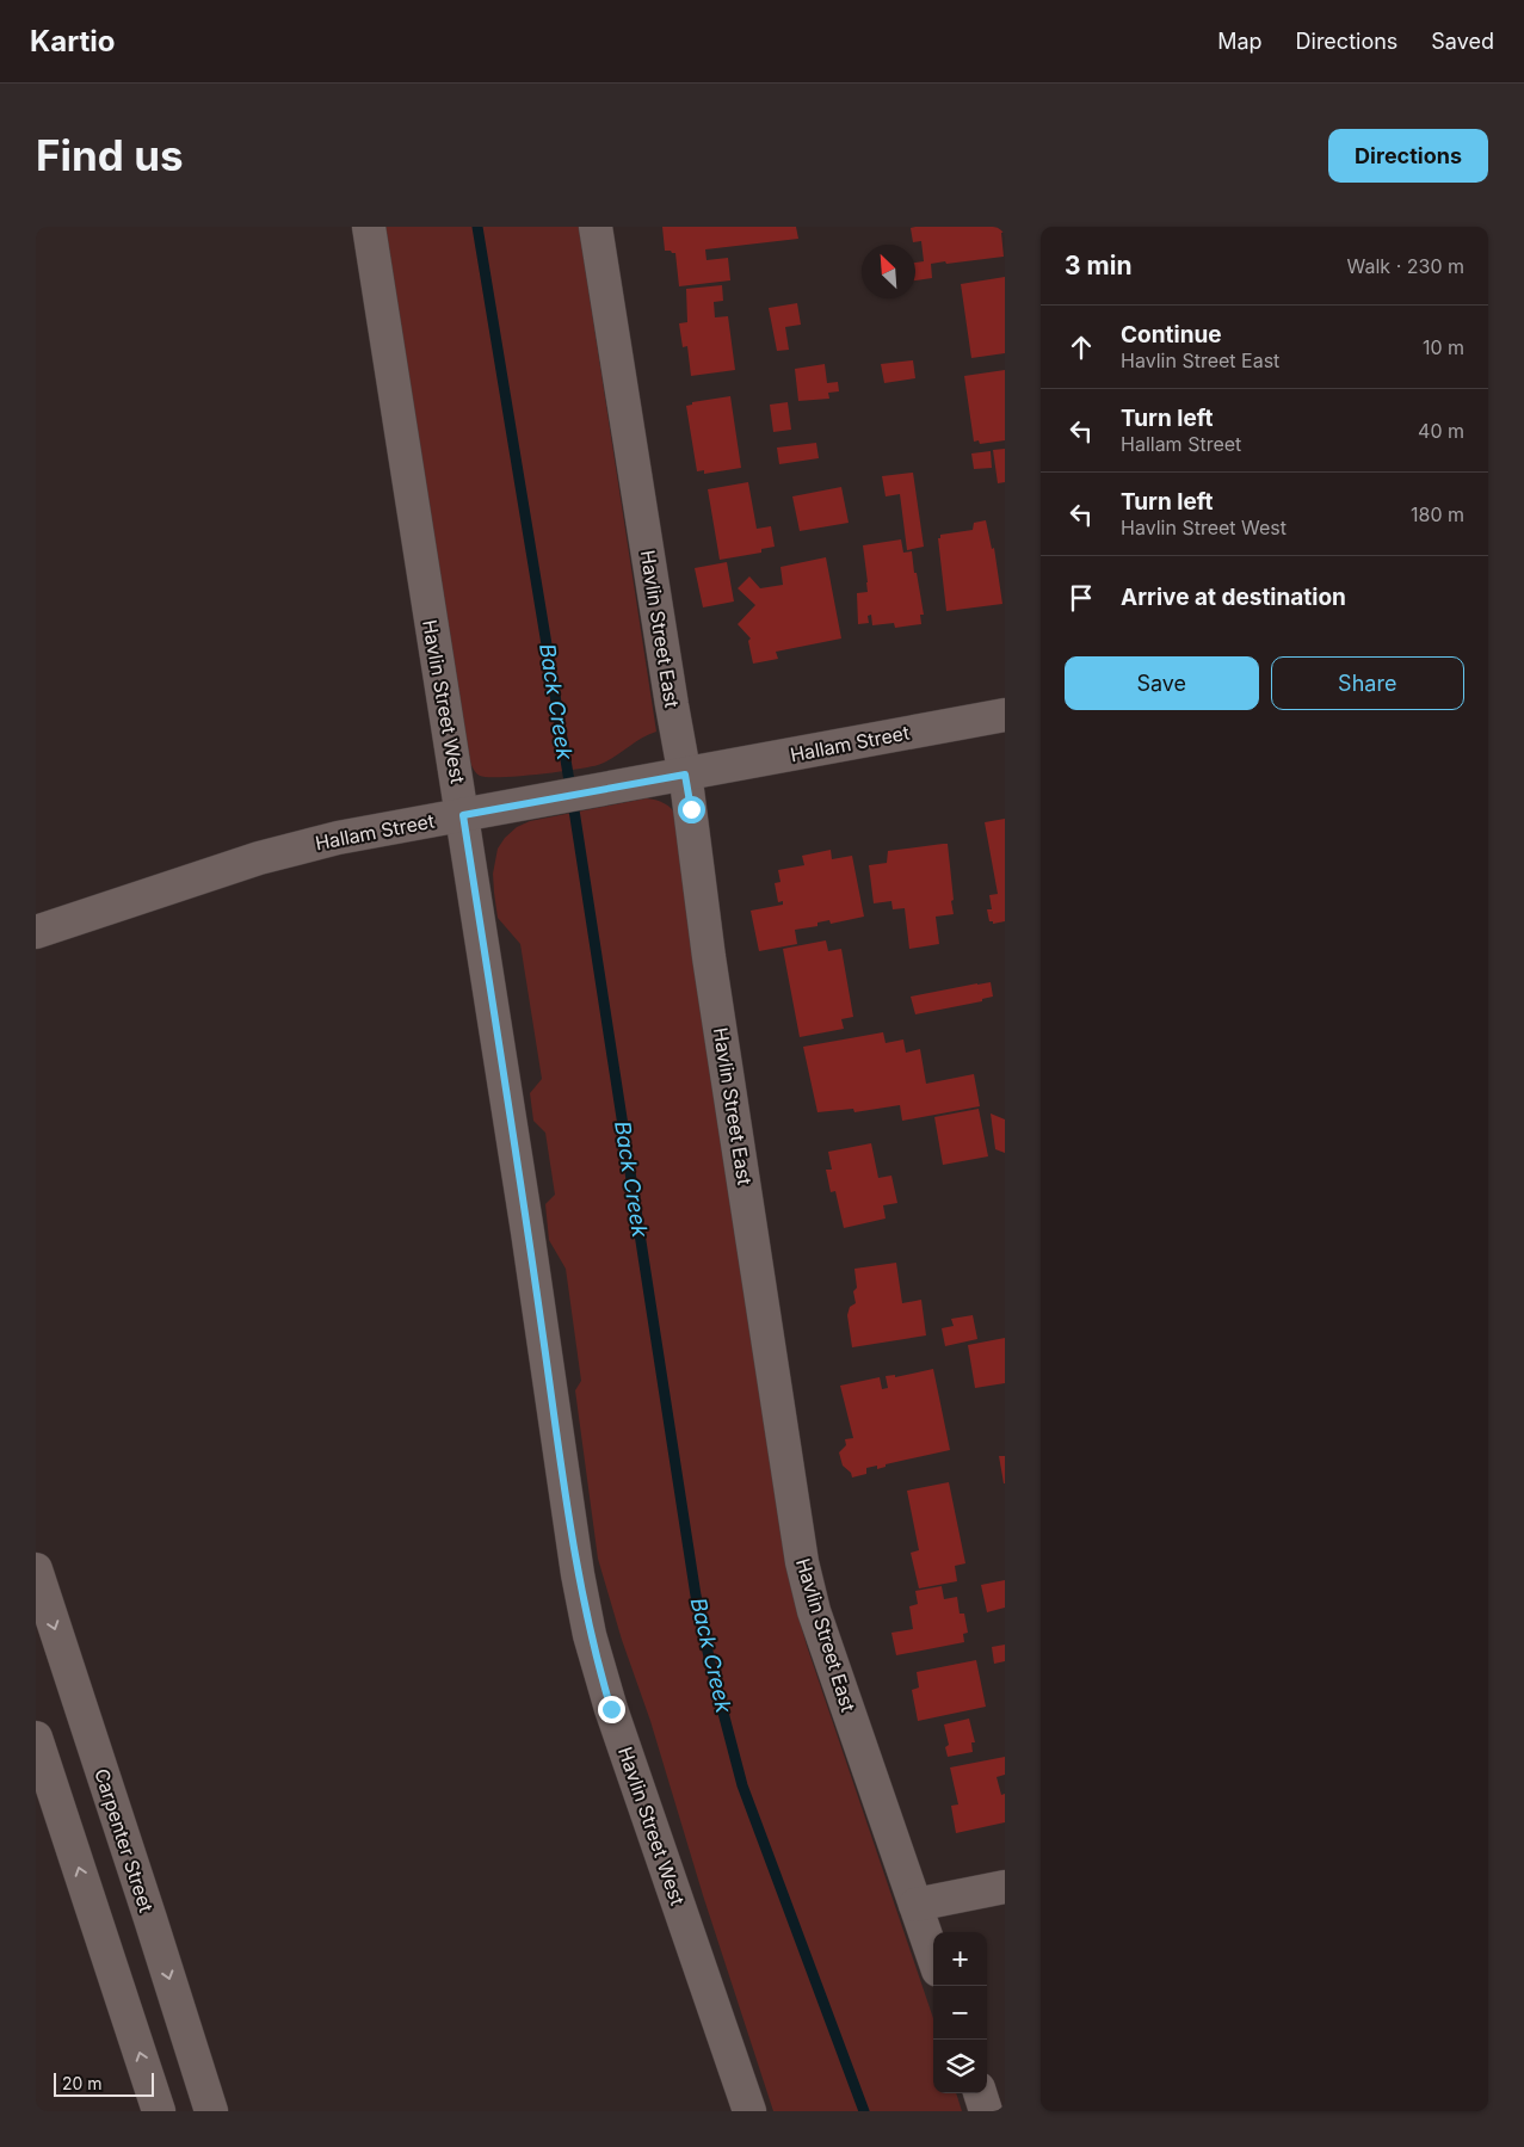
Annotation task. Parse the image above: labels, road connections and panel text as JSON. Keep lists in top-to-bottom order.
{
  "streets": {
    "street": [
      "Havlin Street East",
      "Havlin Street West",
      "Hallam Street",
      "Carpenter Street"
    ]
  },
  "crossings": [
    ["Havlin Street East", "Hallam Street"],
    ["Havlin Street West", "Hallam Street"]
  ],
  "water": ["Back Creek"],
  "scale_bar": "20 m",
  "north": "top left",
  "page": {
    "header": "Kartio",
    "nav": ["Map", "Directions", "Saved"],
    "buttons": [
      "Directions",
      ["Save", "Share"]
    ],
    "title": "Find us",
    "heading": ["3 min", "Walk · 230 m"],
    "list": [
      ["Continue", "Havlin Street East", "10 m"],
      ["Turn left", "Hallam Street", "40 m"],
      ["Turn left", "Havlin Street West", "180 m"],
      "Arrive at destination"
    ],
    "map_buttons": ["+", "−"],
    "scale": "20 m"
  }
}
